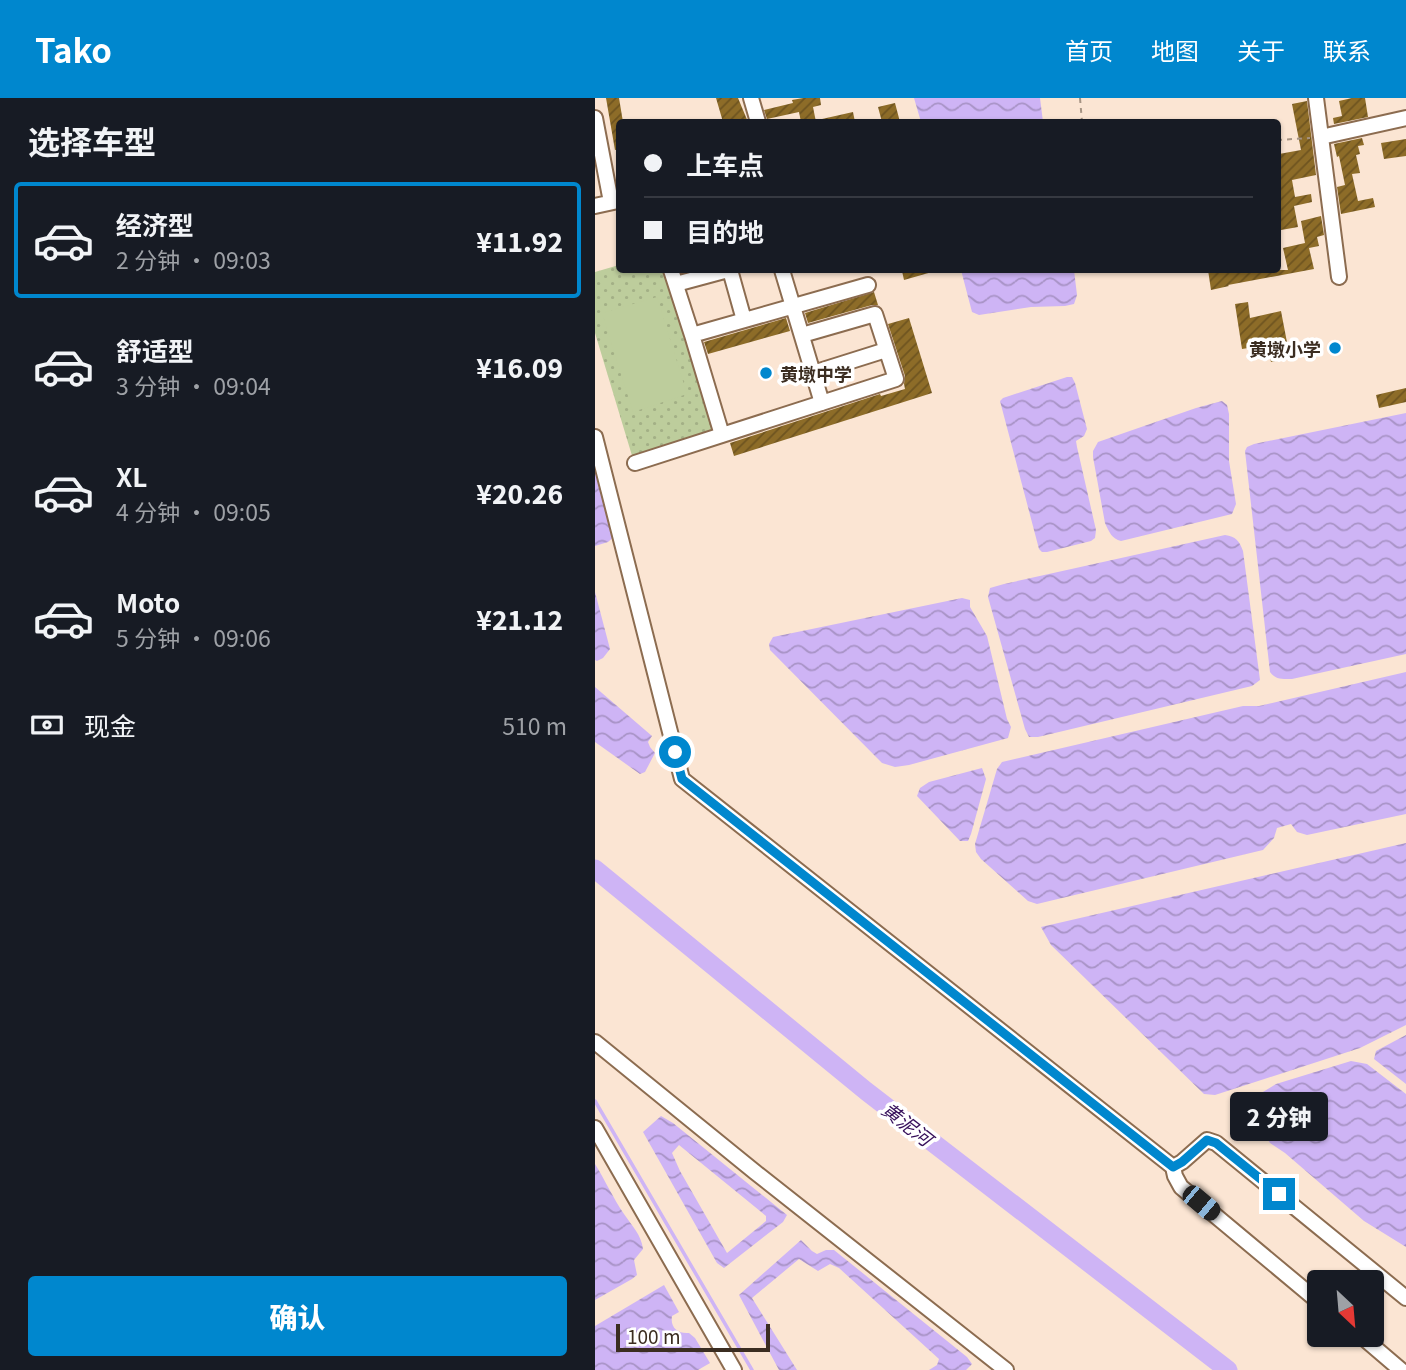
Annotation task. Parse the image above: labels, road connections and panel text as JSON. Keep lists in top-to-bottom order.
{
  "water": ["黄泥河"],
  "places": ["黄墩小学", "黄墩中学"],
  "scale_bar": "100 m",
  "north": "bottom right",
  "page": {
    "header": "Tako",
    "nav": [
      "首页",
      "地图",
      "关于",
      "联系"
    ],
    "heading": "选择车型",
    "banner": ["上车点", "目的地"],
    "list": [
      {
        "name": "经济型",
        "note": "2 分钟 · 09:03",
        "value": "¥11.92"
      },
      {
        "name": "舒适型",
        "note": "3 分钟 · 09:04",
        "value": "¥16.09"
      },
      {
        "name": "XL",
        "note": "4 分钟 · 09:05",
        "value": "¥20.26"
      },
      {
        "name": "Moto",
        "note": "5 分钟 · 09:06",
        "value": "¥21.12"
      }
    ],
    "pay": ["现金", "510 m"],
    "bubble": "2 分钟",
    "buttons": "确认",
    "scale": "100 m"
  }
}
